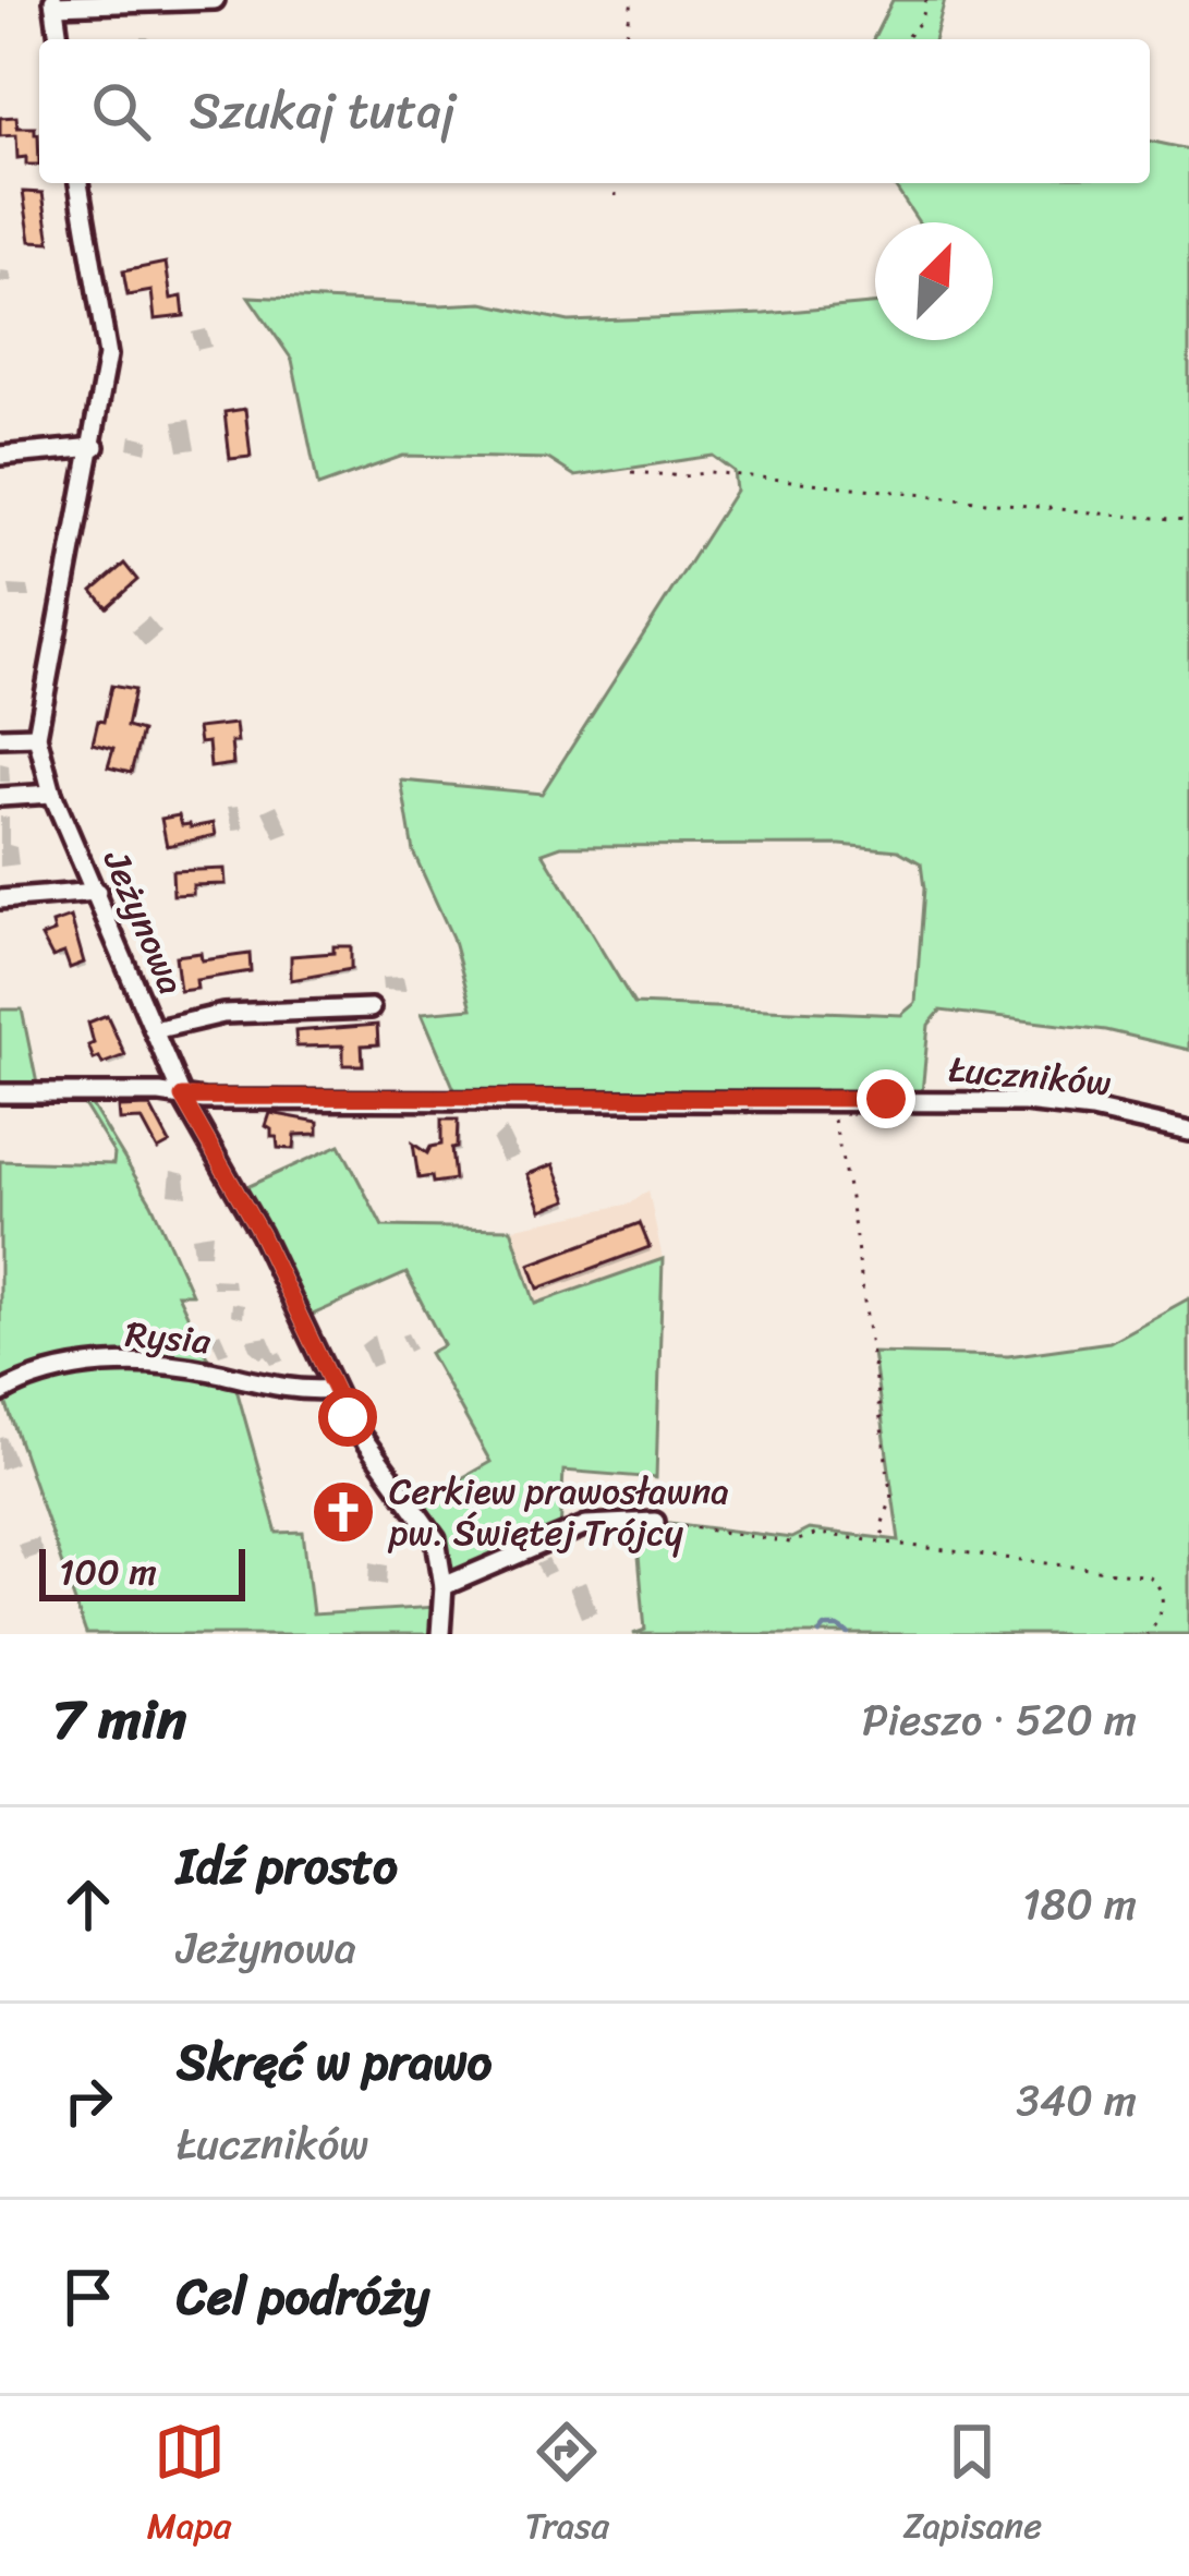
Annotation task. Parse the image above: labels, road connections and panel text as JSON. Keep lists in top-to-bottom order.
{
  "streets": {
    "street": ["Jeżynowa", "Łuczników", "Rysia"]
  },
  "crossings": [
    ["Jeżynowa", "Łuczników"],
    ["Jeżynowa", "Rysia"]
  ],
  "places": {
    "church": ["Cerkiew prawosławna pw. Świętej Trójcy"]
  },
  "scale_bar": "100 m",
  "north": "top right",
  "page": {
    "search": "Szukaj tutaj",
    "scale": "100 m",
    "heading": ["7 min", "Pieszo · 520 m"],
    "list": [
      ["Idź prosto", "Jeżynowa", "180 m"],
      ["Skręć w prawo", "Łuczników", "340 m"],
      "Cel podróży"
    ],
    "nav": ["Mapa", "Trasa", "Zapisane"]
  }
}
